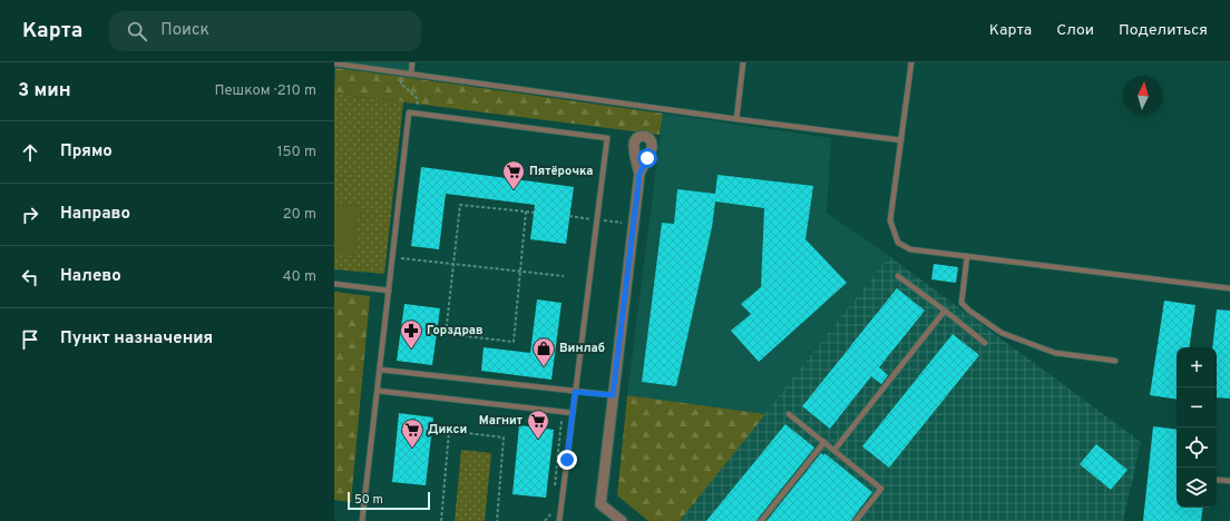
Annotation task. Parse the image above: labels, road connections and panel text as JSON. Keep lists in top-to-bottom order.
{
  "places": {
    "supermarket": ["Пятёрочка", "Магнит", "Дикси"],
    "pharmacy": ["Горздрав"],
    "shop": ["Винлаб"]
  },
  "scale_bar": "50 m",
  "north": "top",
  "page": {
    "header": "Карта",
    "search": "Поиск",
    "nav": ["Карта", "Слои", "Поделиться"],
    "heading": ["3 мин", "Пешком · 210 m"],
    "list": [
      ["Прямо", "150 m"],
      ["Направо", "20 m"],
      ["Налево", "40 m"],
      "Пункт назначения"
    ],
    "map_buttons": ["+", "−"],
    "scale": "50 m"
  }
}
